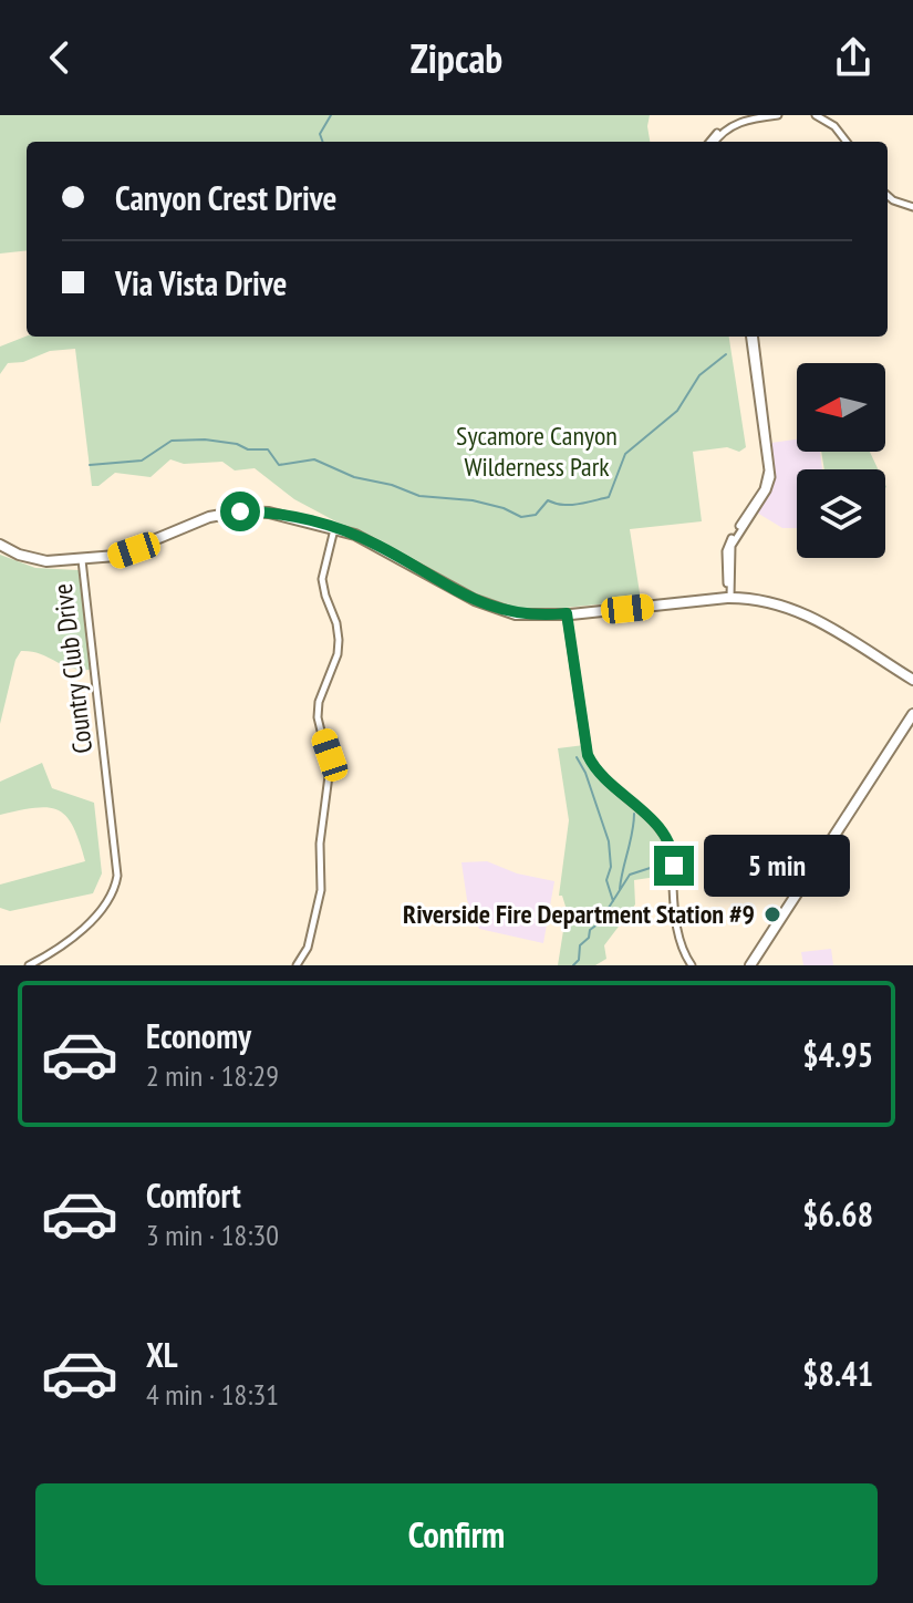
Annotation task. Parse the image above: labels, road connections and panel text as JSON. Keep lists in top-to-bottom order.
{
  "streets": {
    "street": ["Country Club Drive"]
  },
  "parks": ["Sycamore Canyon Wilderness Park"],
  "places": ["Riverside Fire Department Station #9"],
  "north": "left",
  "page": {
    "header": "Zipcab",
    "banner": ["Canyon Crest Drive", "Via Vista Drive"],
    "bubble": "5 min",
    "list": [
      {
        "name": "Economy",
        "note": "2 min · 18:29",
        "value": "$4.95"
      },
      {
        "name": "Comfort",
        "note": "3 min · 18:30",
        "value": "$6.68"
      },
      {
        "name": "XL",
        "note": "4 min · 18:31",
        "value": "$8.41"
      }
    ],
    "buttons": "Confirm"
  }
}
